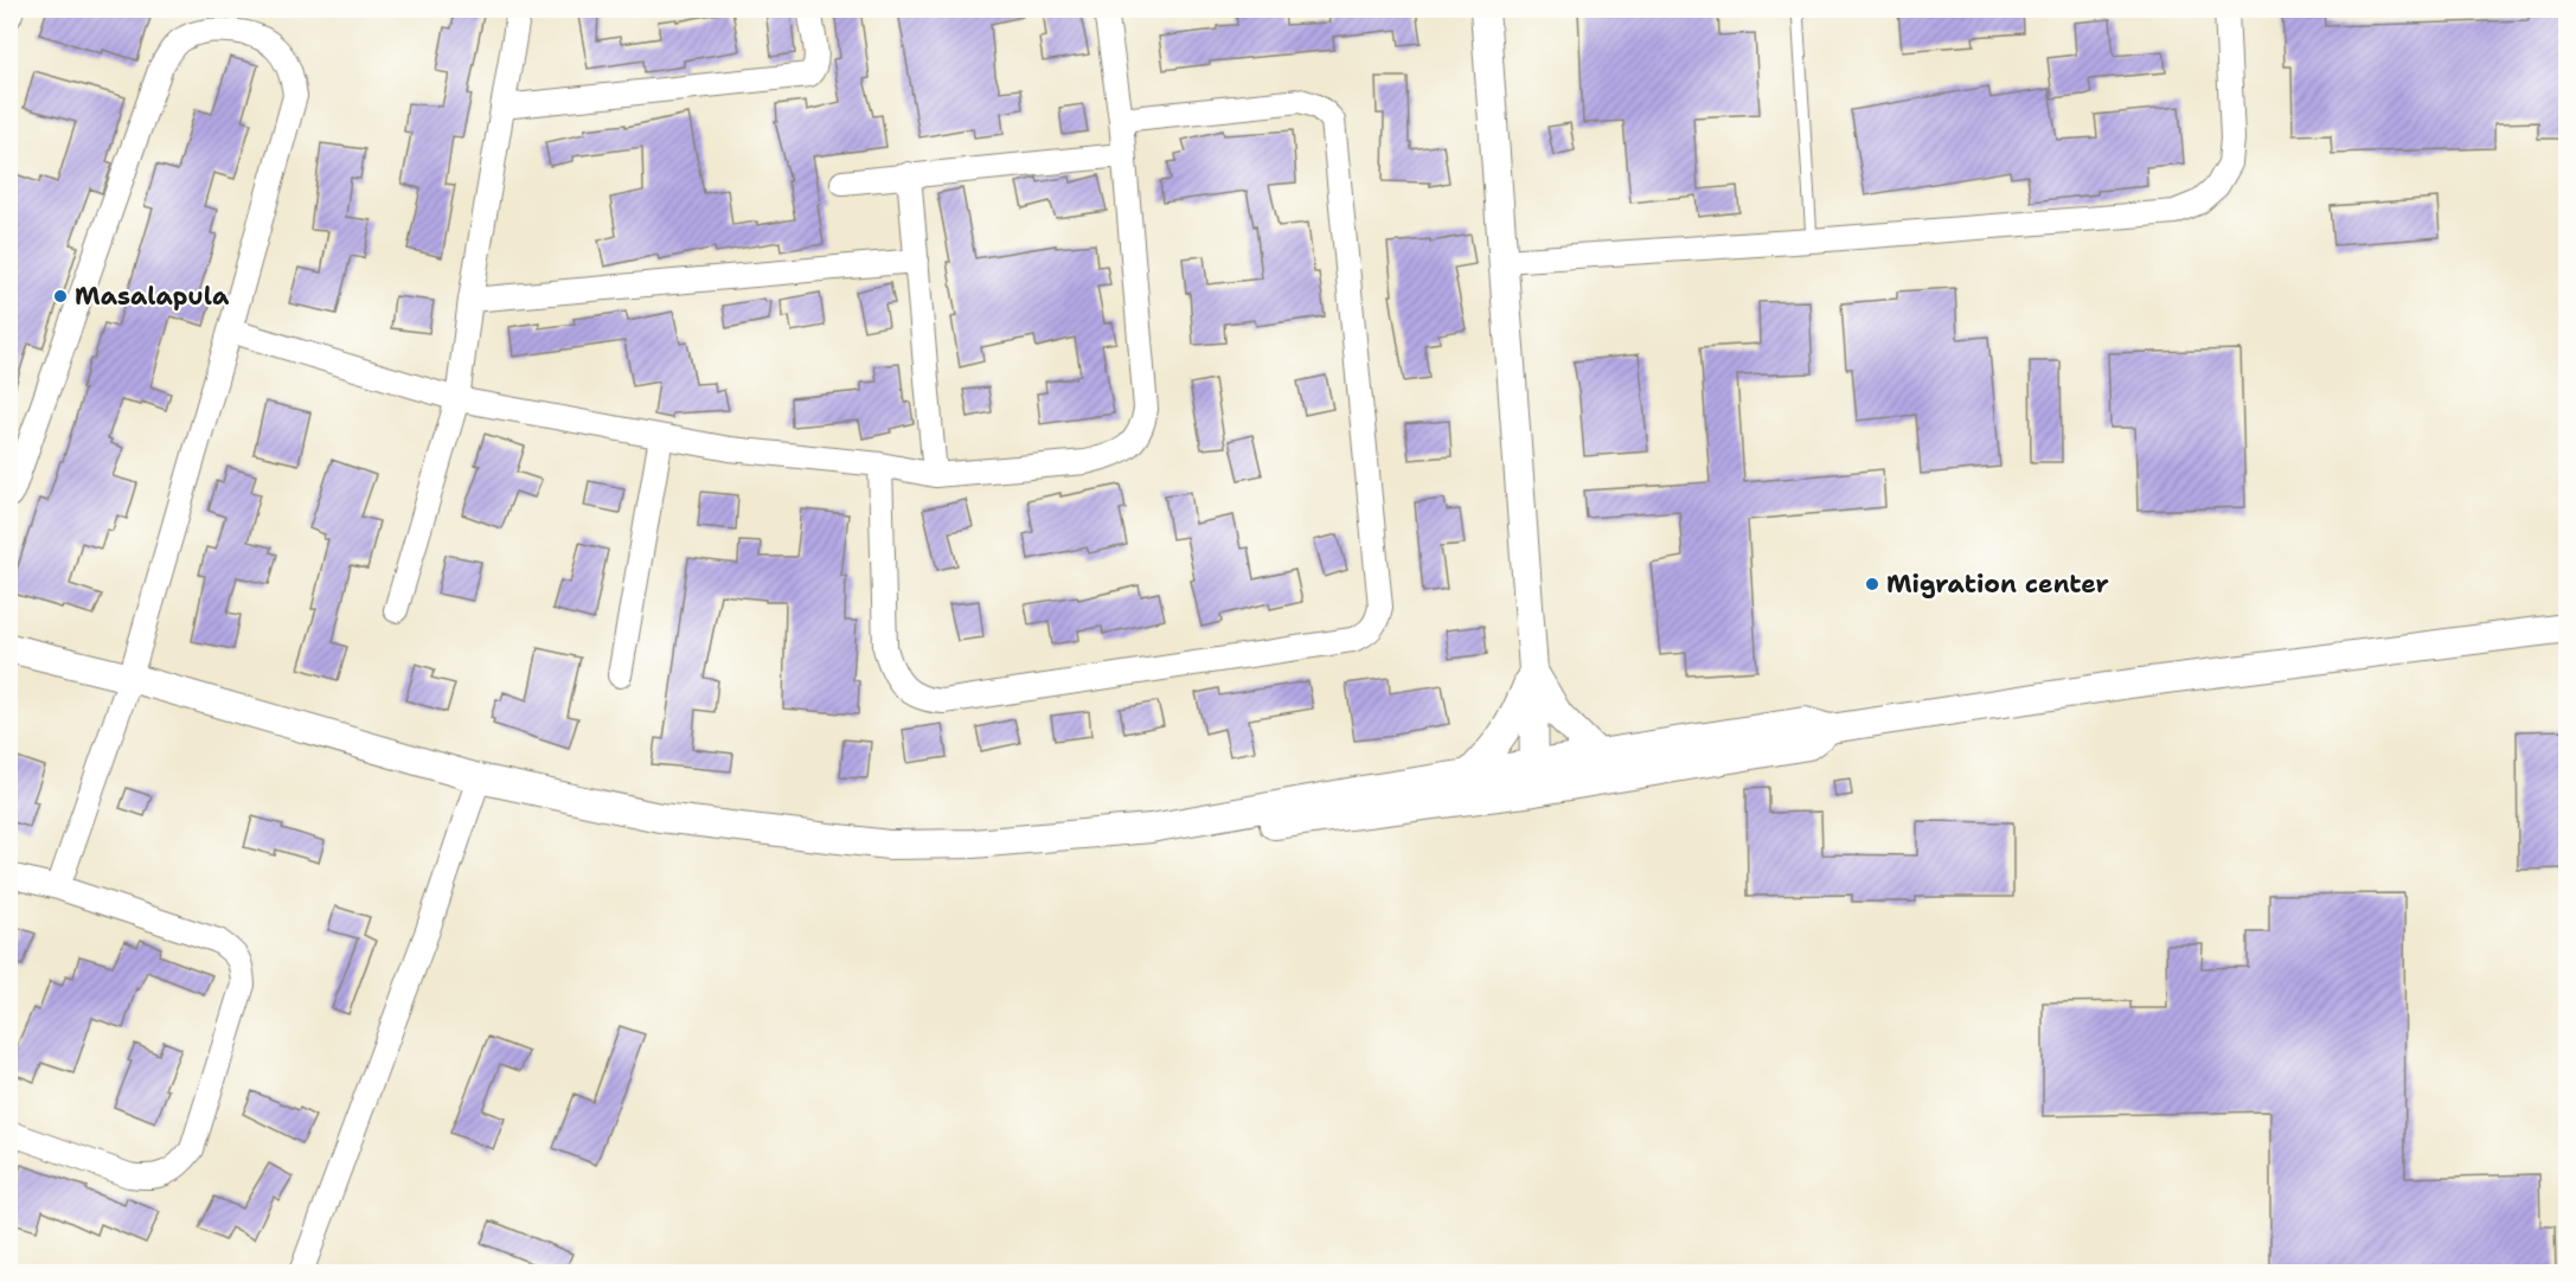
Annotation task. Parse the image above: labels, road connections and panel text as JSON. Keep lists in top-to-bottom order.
{
  "places": ["Masalapula", "Migration center"]
}
